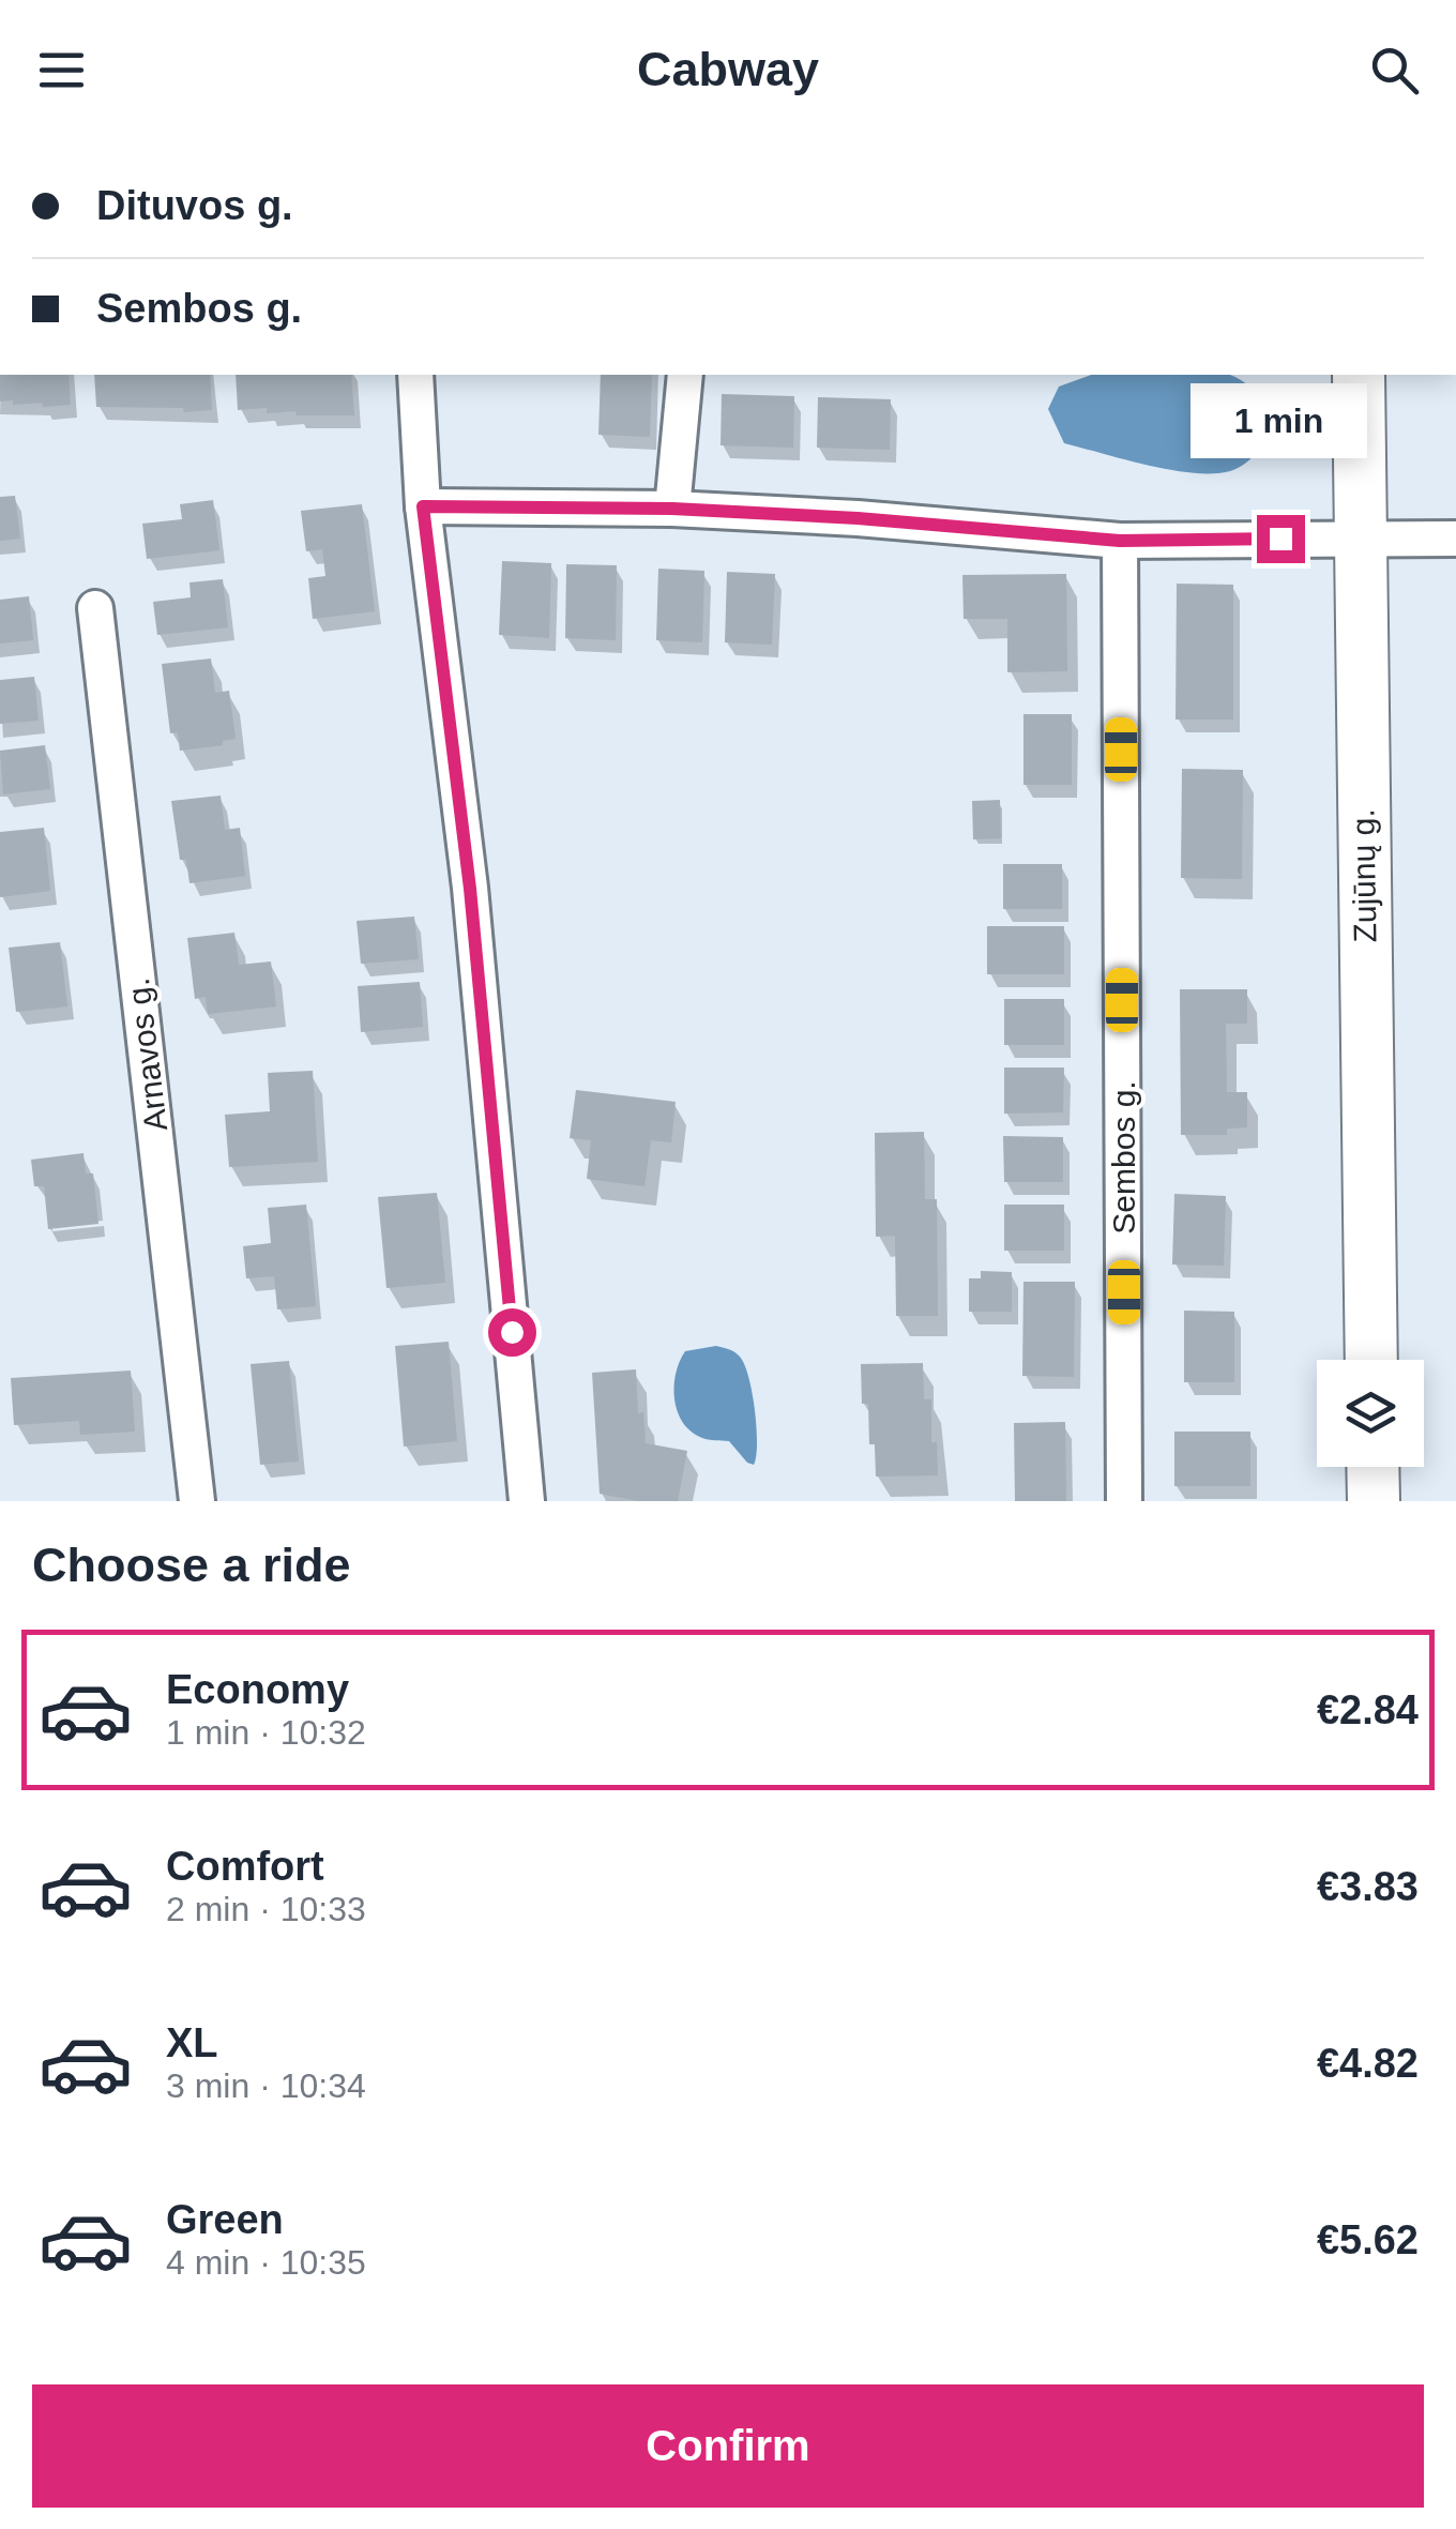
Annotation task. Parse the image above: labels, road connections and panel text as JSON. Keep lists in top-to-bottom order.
{
  "streets": {
    "main road": ["Zujūnų g."],
    "street": ["Arnavos g.", "Sembos g."]
  },
  "page": {
    "header": "Cabway",
    "banner": ["Dituvos g.", "Sembos g."],
    "bubble": "1 min",
    "heading": "Choose a ride",
    "list": [
      {
        "name": "Economy",
        "note": "1 min · 10:32",
        "value": "€2.84"
      },
      {
        "name": "Comfort",
        "note": "2 min · 10:33",
        "value": "€3.83"
      },
      {
        "name": "XL",
        "note": "3 min · 10:34",
        "value": "€4.82"
      },
      {
        "name": "Green",
        "note": "4 min · 10:35",
        "value": "€5.62"
      }
    ],
    "buttons": "Confirm"
  }
}
